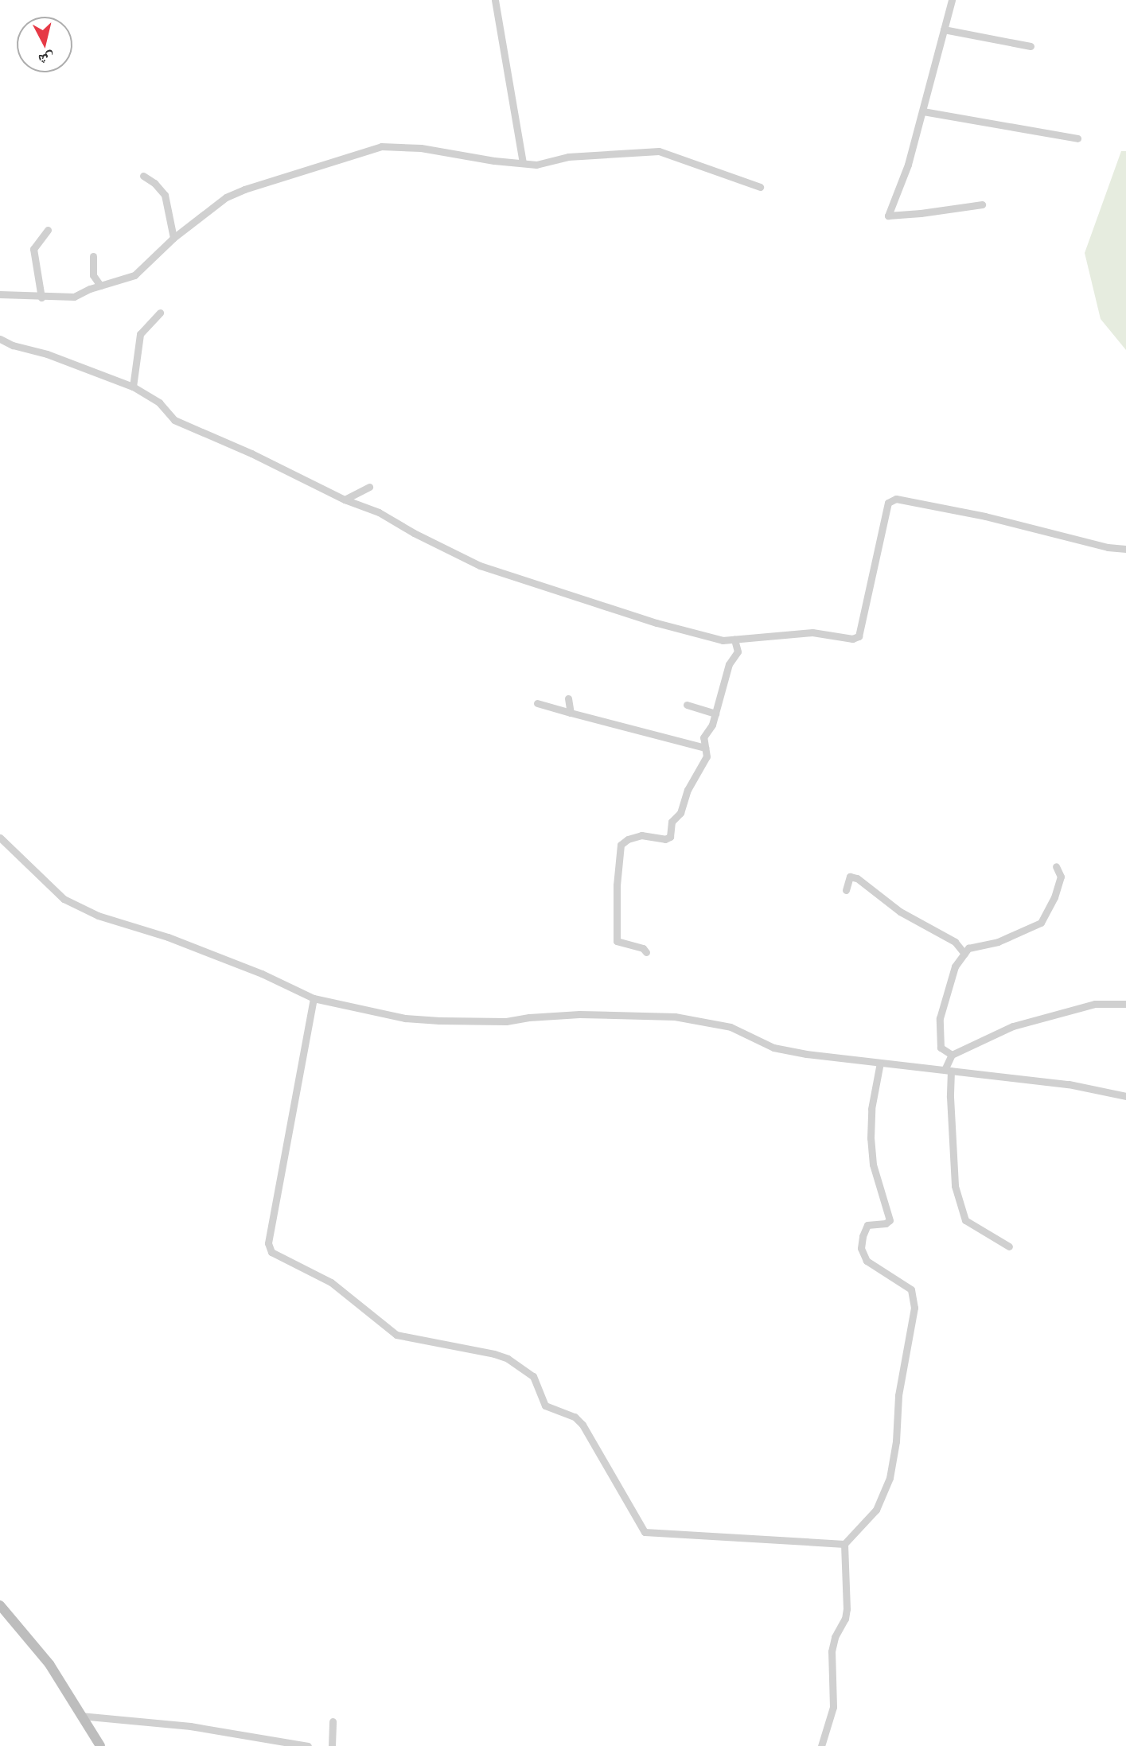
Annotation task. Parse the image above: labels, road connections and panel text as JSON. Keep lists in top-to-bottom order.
{
  "north": "bottom"
}
